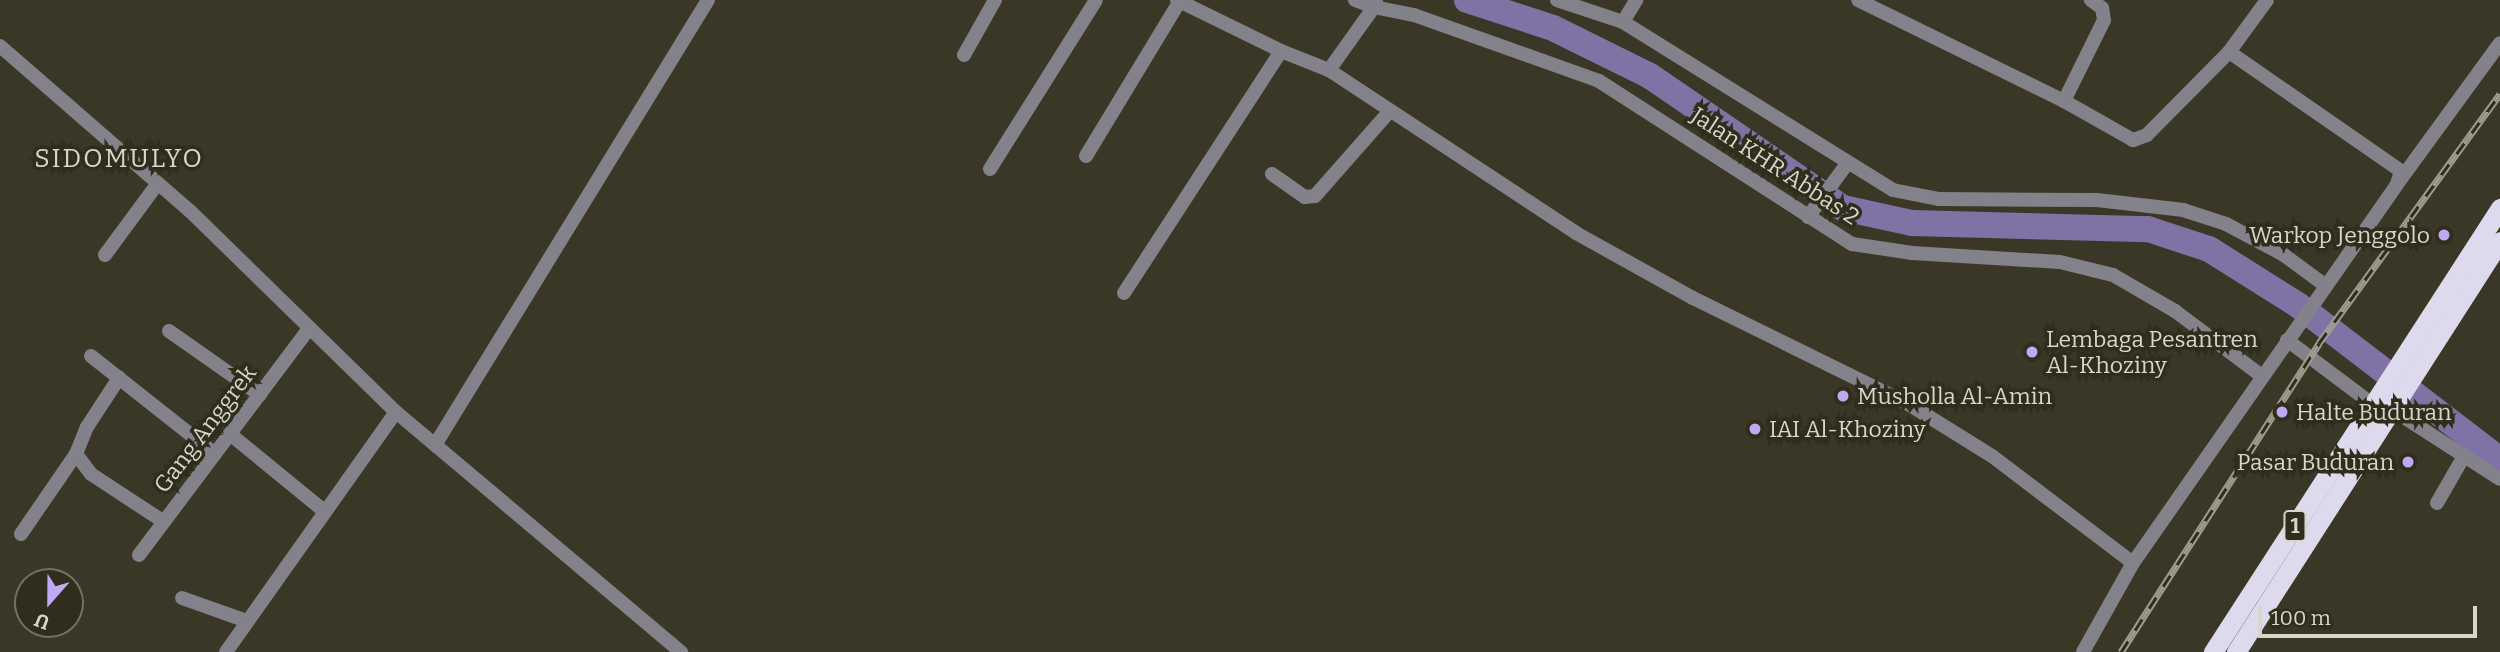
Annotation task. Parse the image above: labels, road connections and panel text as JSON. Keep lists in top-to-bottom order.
{
  "streets": {
    "highway": ["1"],
    "street": ["Jalan KHR Abbas 2", "Gang Anggrek"]
  },
  "districts": ["SIDOMULYO"],
  "places": [
    "Warkop Jenggolo",
    "Lembaga Pesantren Al-Khoziny",
    "Musholla Al-Amin",
    "Halte Buduran",
    "IAI Al-Khoziny",
    "Pasar Buduran"
  ],
  "scale_bar": "100 m",
  "north": "bottom"
}
